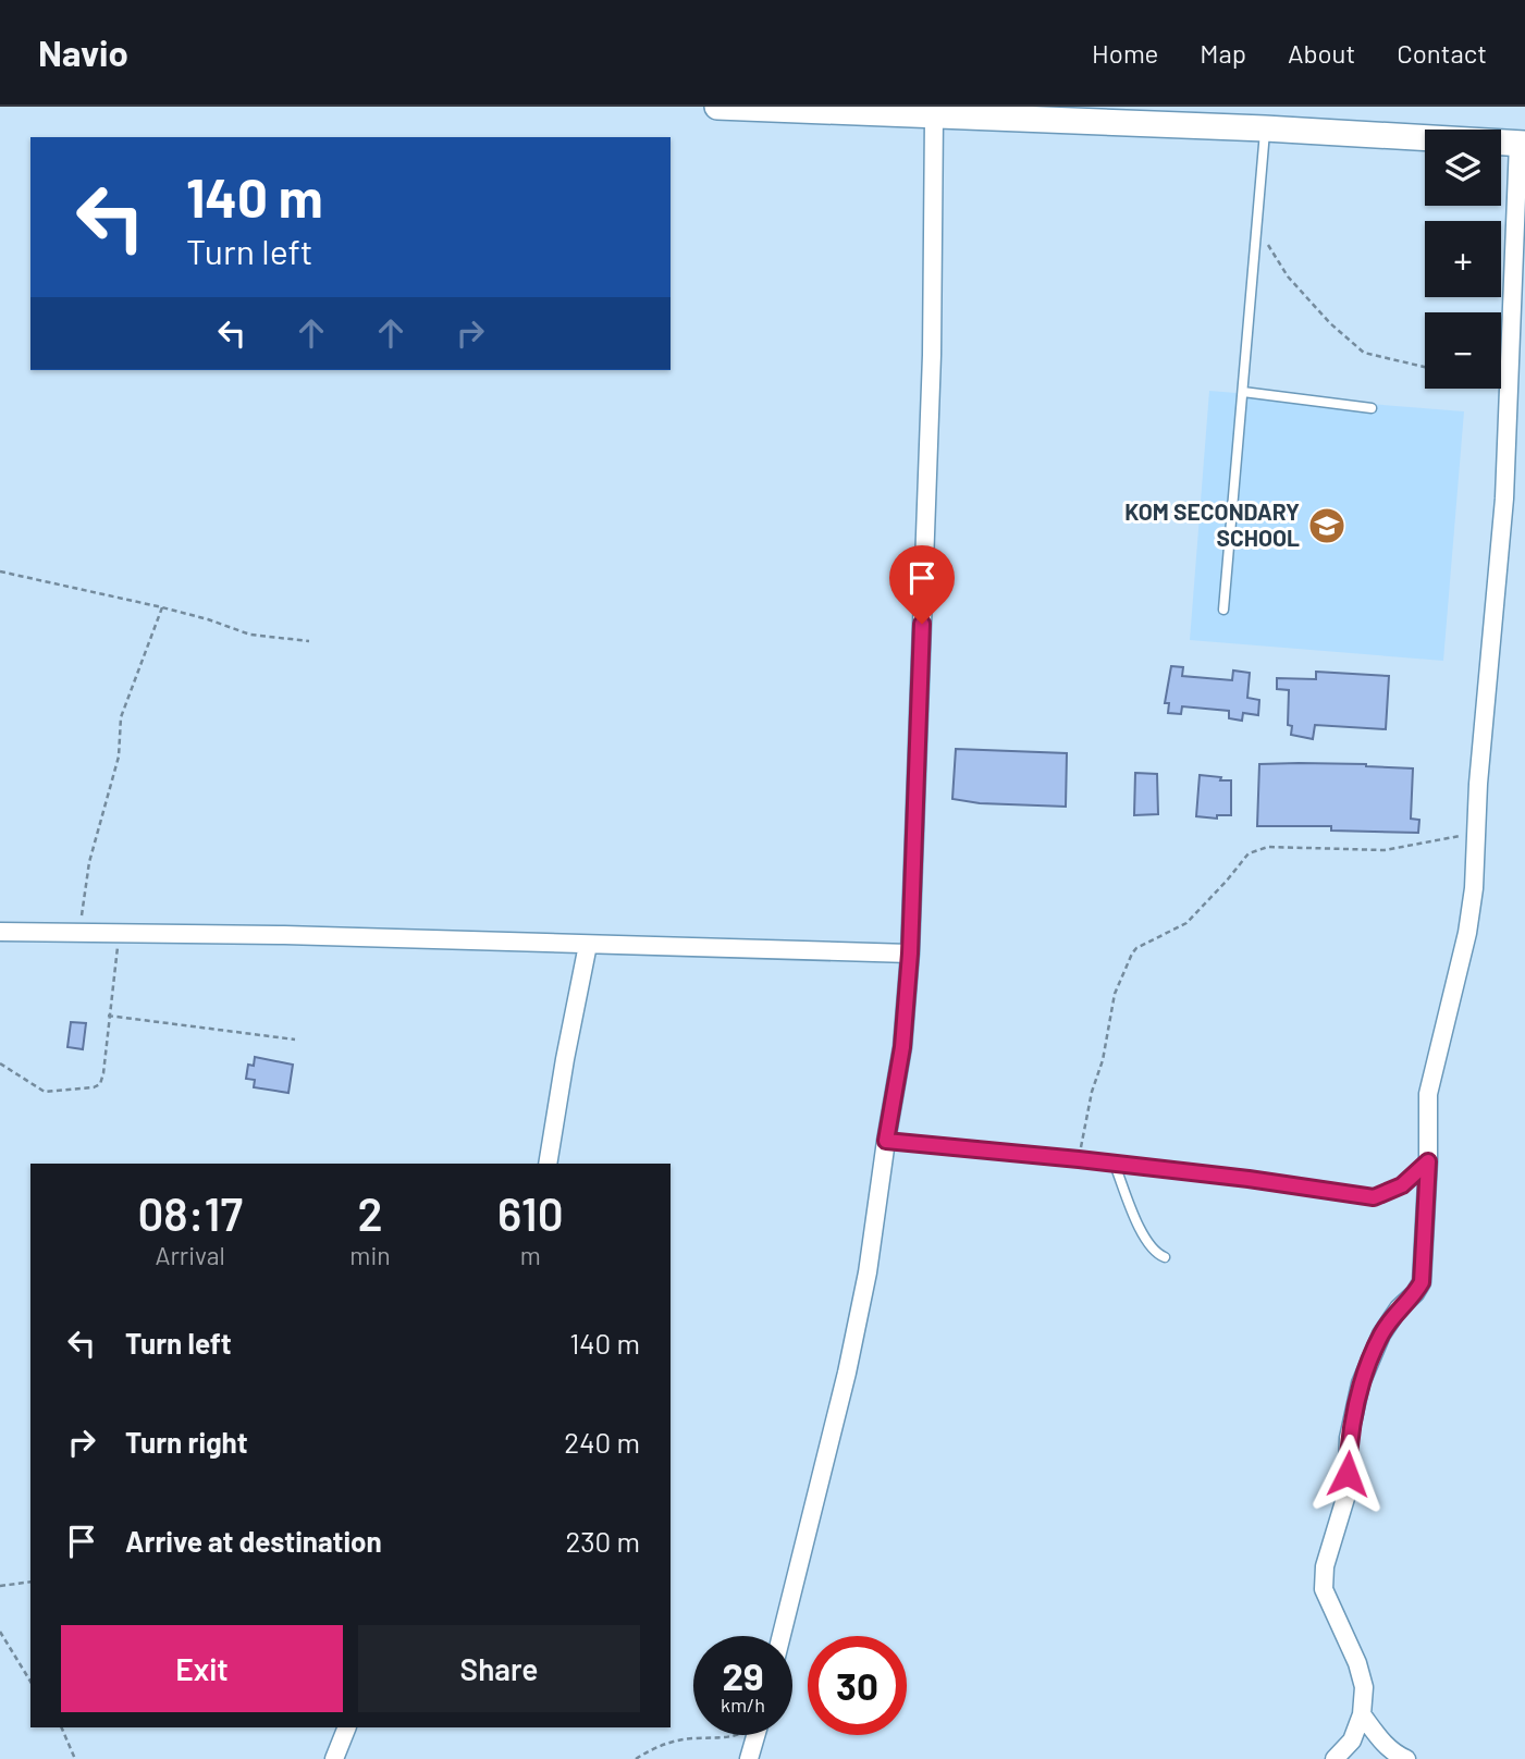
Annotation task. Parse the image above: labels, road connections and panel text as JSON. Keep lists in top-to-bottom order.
{
  "places": {
    "school or university": ["KOM SECONDARY SCHOOL"]
  },
  "page": {
    "header": "Navio",
    "nav": [
      "Home",
      "Map",
      "About",
      "Contact"
    ],
    "map_buttons": ["+", "−"],
    "turn": ["140 m", "Turn left"],
    "eta": [
      "08:17",
      "Arrival",
      "2",
      "min",
      "610",
      "m"
    ],
    "list": [
      {
        "name": "Turn left",
        "value": "140 m"
      },
      {
        "name": "Turn right",
        "value": "240 m"
      },
      {
        "name": "Arrive at destination",
        "value": "230 m"
      }
    ],
    "buttons": ["Exit", "Share"],
    "speed": "29 km/h",
    "limit": "30"
  }
}
